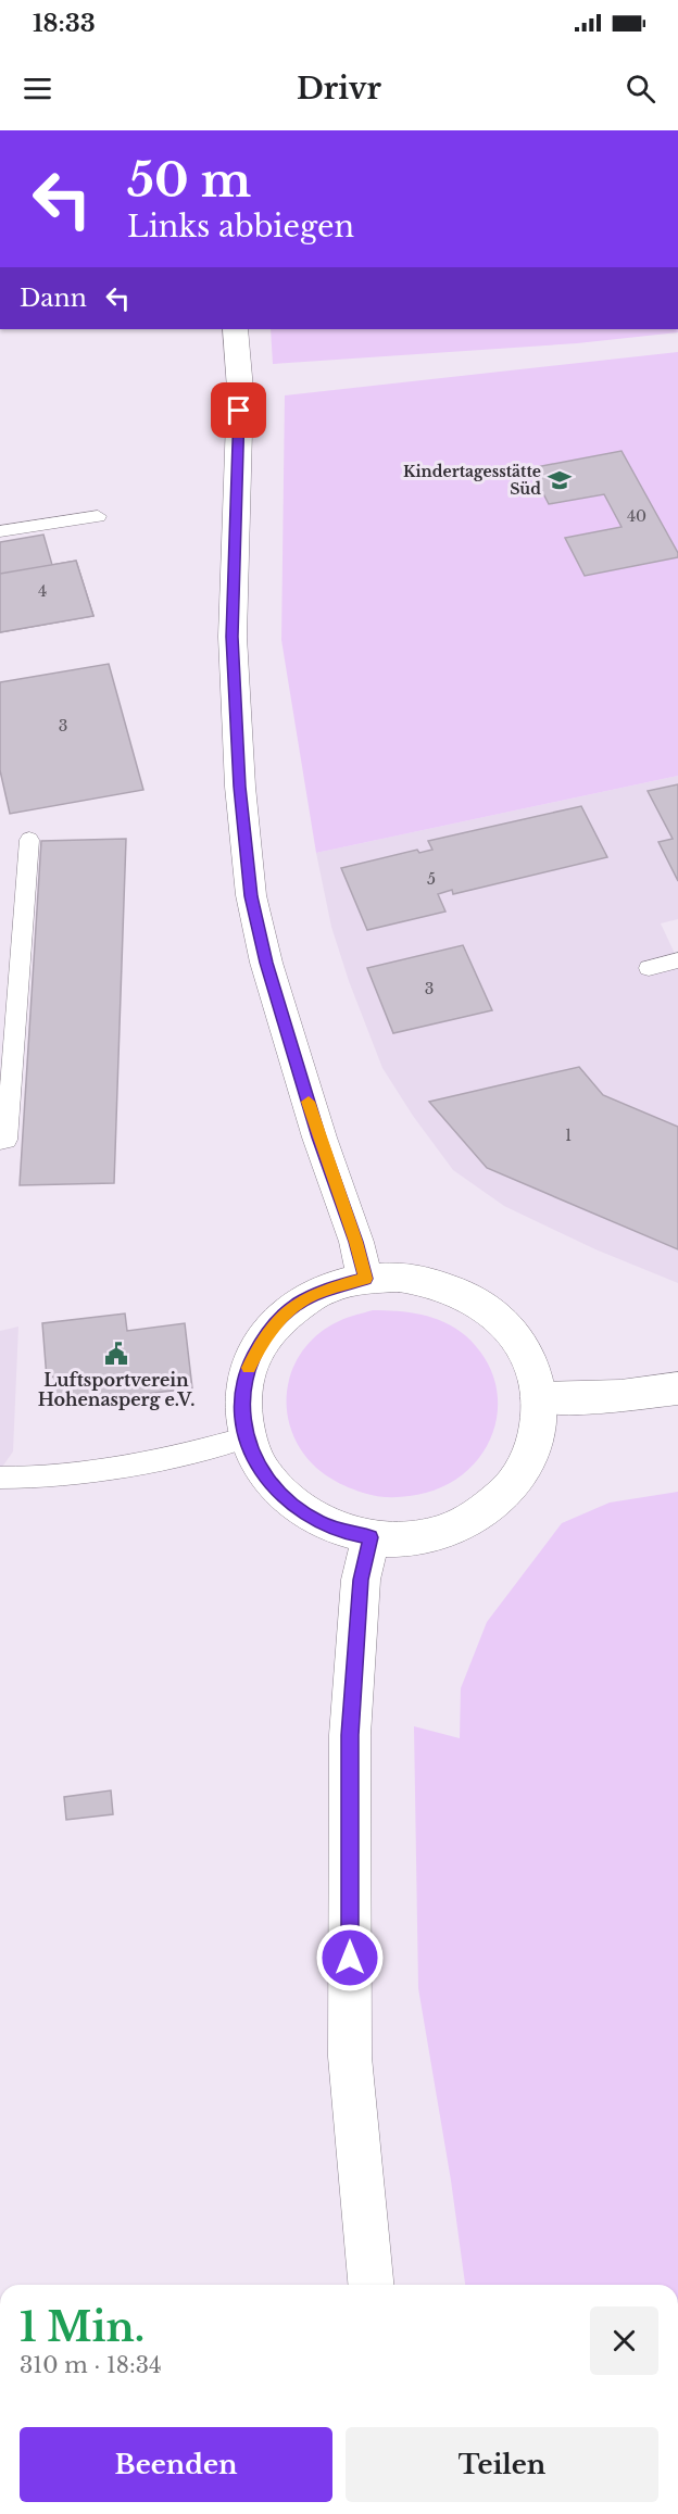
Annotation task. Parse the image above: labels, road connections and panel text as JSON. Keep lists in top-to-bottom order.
{
  "places": {
    "school or university": ["Kindertagesstätte Süd"],
    "public building": ["Luftsportverein Hohenasperg e.V."]
  },
  "house_numbers": [
    "40",
    "4",
    "3",
    "5",
    "3",
    "1"
  ],
  "page": {
    "status": "18:33",
    "header": "Drivr",
    "turn": ["50 m", "Links abbiegen"],
    "then": "Dann",
    "heading": ["1 Min.", "310 m · 18:34"],
    "buttons": ["Beenden", "Teilen"]
  }
}
